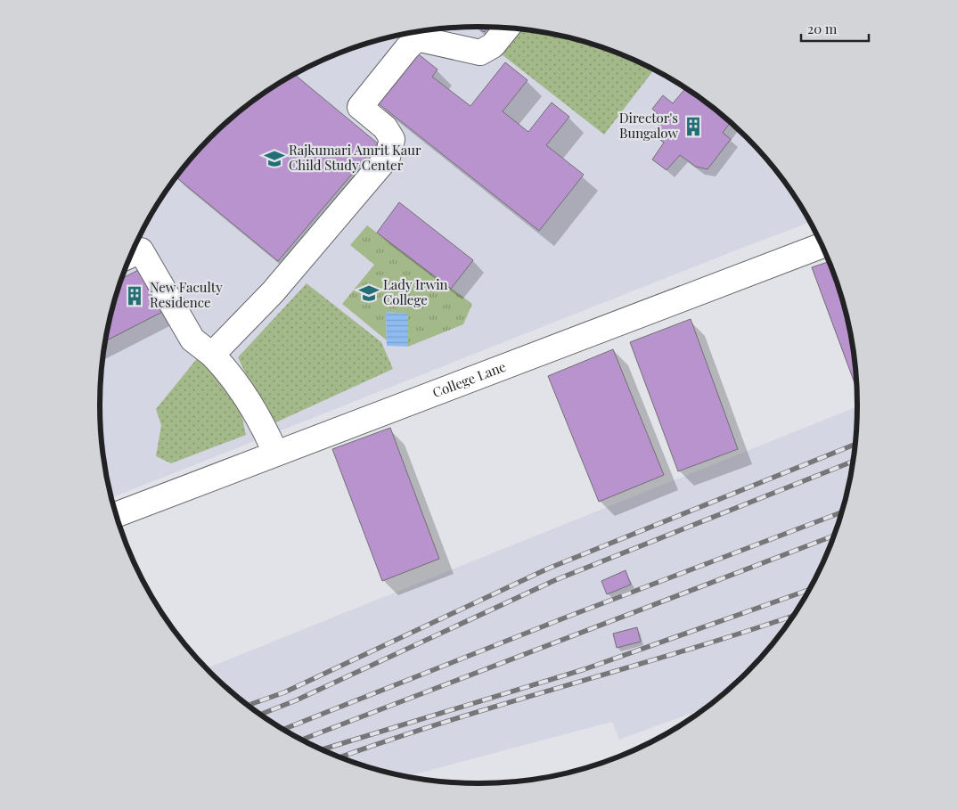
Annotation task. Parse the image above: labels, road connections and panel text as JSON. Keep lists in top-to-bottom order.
{
  "streets": {
    "street": ["College Lane"]
  },
  "places": {
    "building": ["Director's Bungalow", "New Faculty Residence"],
    "school or university": ["Rajkumari Amrit Kaur Child Study Center", "Lady Irwin College"]
  },
  "scale_bar": "20 m"
}
